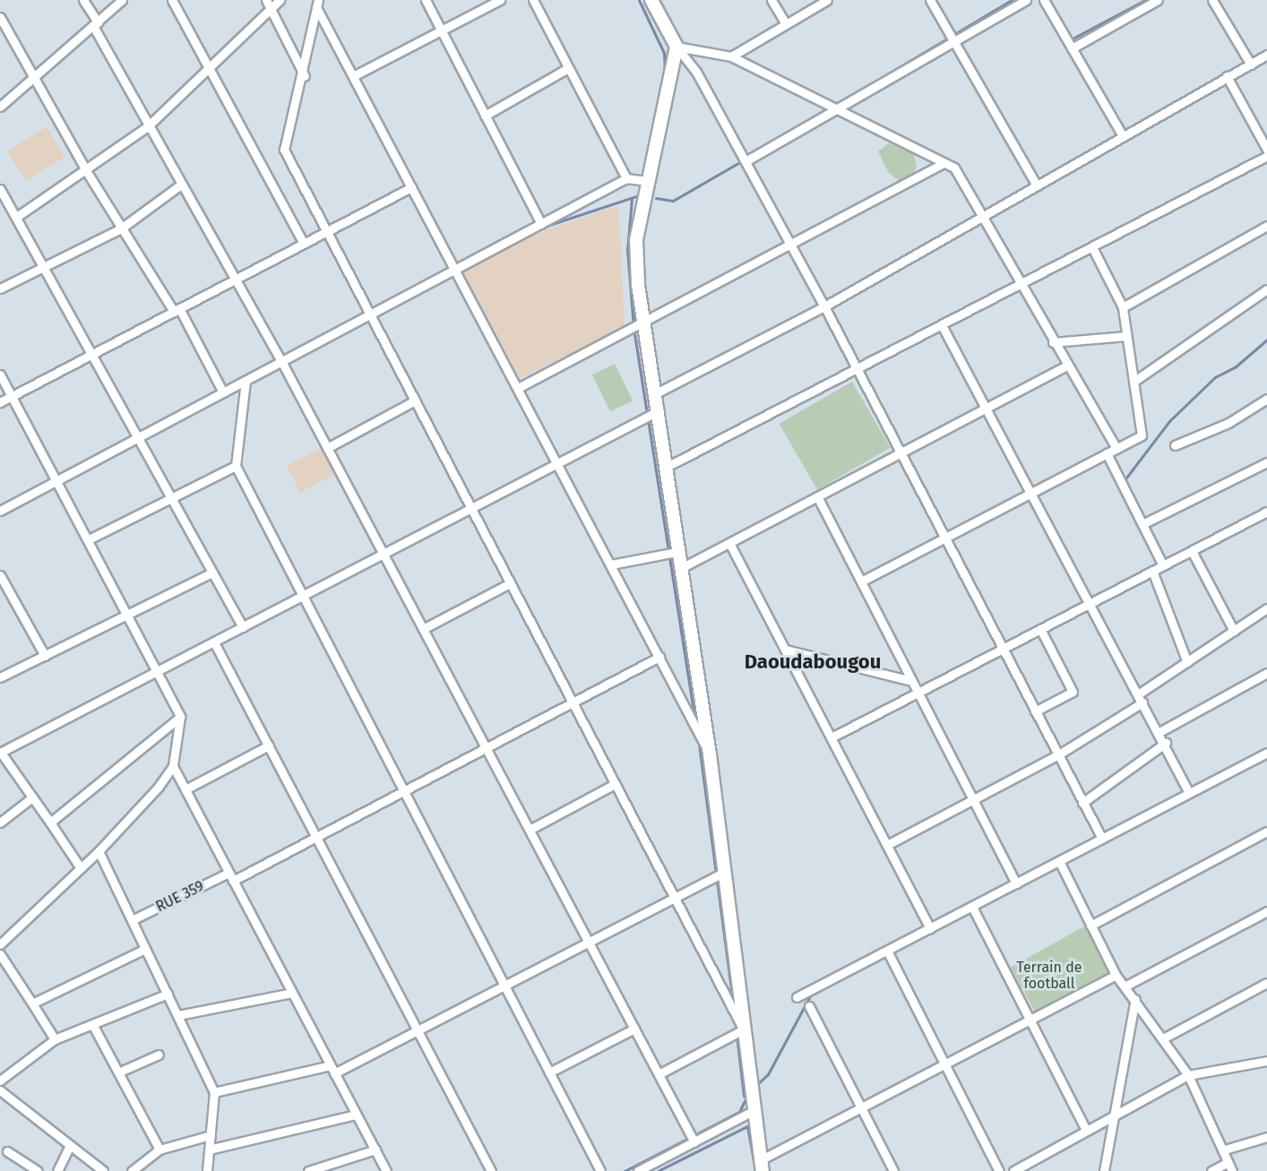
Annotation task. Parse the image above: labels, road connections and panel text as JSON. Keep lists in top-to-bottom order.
{
  "streets": {
    "street": ["RUE 359"]
  },
  "districts": ["Daoudabougou"],
  "parks": ["Terrain de football"]
}
